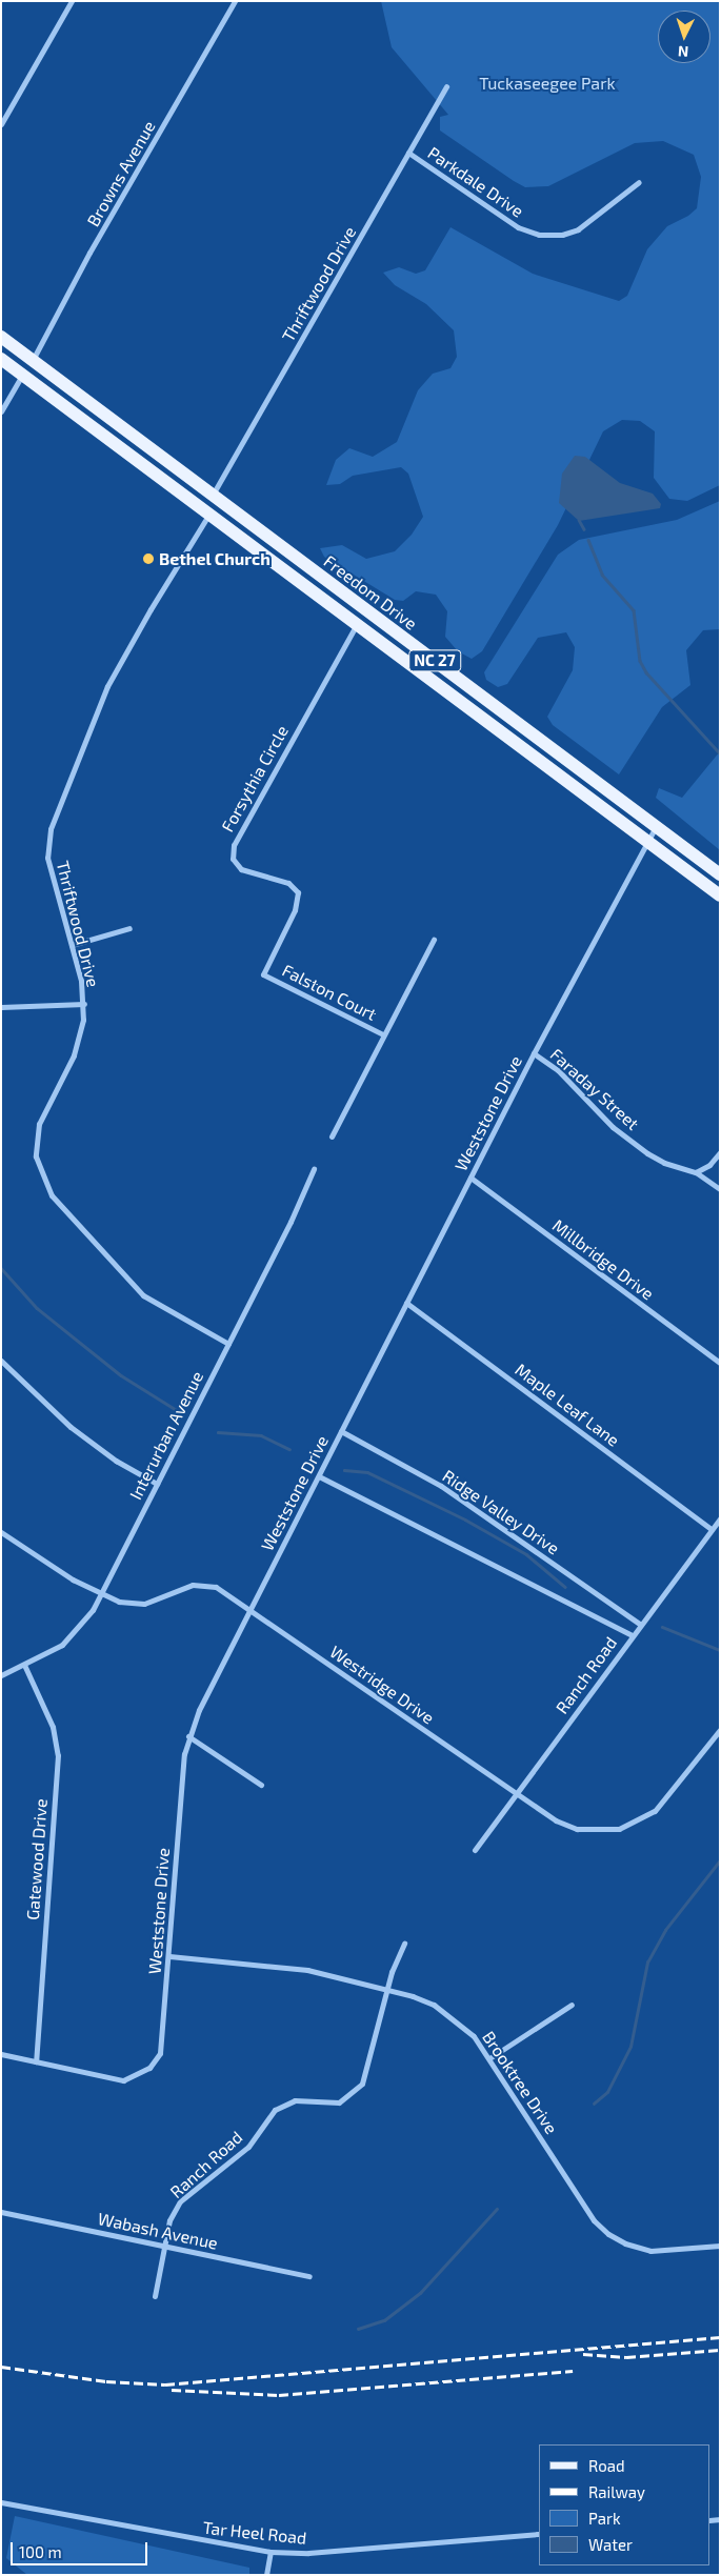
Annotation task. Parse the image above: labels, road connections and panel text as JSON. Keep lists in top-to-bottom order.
{
  "streets": {
    "main road": ["Freedom Drive", "NC 27"],
    "street": [
      "Browns Avenue",
      "Parkdale Drive",
      "Thriftwood Drive",
      "Forsythia Circle",
      "Falston Court",
      "Faraday Street",
      "Weststone Drive",
      "Millbridge Drive",
      "Maple Leaf Lane",
      "Interurban Avenue",
      "Ridge Valley Drive",
      "Ranch Road",
      "Westridge Drive",
      "Gatewood Drive",
      "Brooktree Drive",
      "Wabash Avenue",
      "Tar Heel Road"
    ]
  },
  "crossings": [
    ["Browns Avenue", "Freedom Drive"],
    ["Parkdale Drive", "Thriftwood Drive"],
    ["Thriftwood Drive", "Freedom Drive"],
    ["Thriftwood Drive", "Interurban Avenue"],
    ["Freedom Drive", "Forsythia Circle"],
    ["Freedom Drive", "Weststone Drive"],
    ["Forsythia Circle", "Falston Court"],
    ["Faraday Street", "Weststone Drive"],
    ["Weststone Drive", "Millbridge Drive"],
    ["Weststone Drive", "Maple Leaf Lane"],
    ["Weststone Drive", "Ridge Valley Drive"],
    ["Weststone Drive", "Westridge Drive"],
    ["Weststone Drive", "Gatewood Drive"],
    ["Weststone Drive", "Brooktree Drive"],
    ["Maple Leaf Lane", "Ranch Road"],
    ["Interurban Avenue", "Westridge Drive"],
    ["Interurban Avenue", "Gatewood Drive"],
    ["Ridge Valley Drive", "Ranch Road"],
    ["Ranch Road", "Westridge Drive"],
    ["Ranch Road", "Brooktree Drive"],
    ["Ranch Road", "Wabash Avenue"]
  ],
  "parks": ["Tuckaseegee Park"],
  "places": ["Bethel Church"],
  "legend": [
    "Road",
    "Railway",
    "Park",
    "Water"
  ],
  "scale_bar": "100 m",
  "north": "bottom"
}
